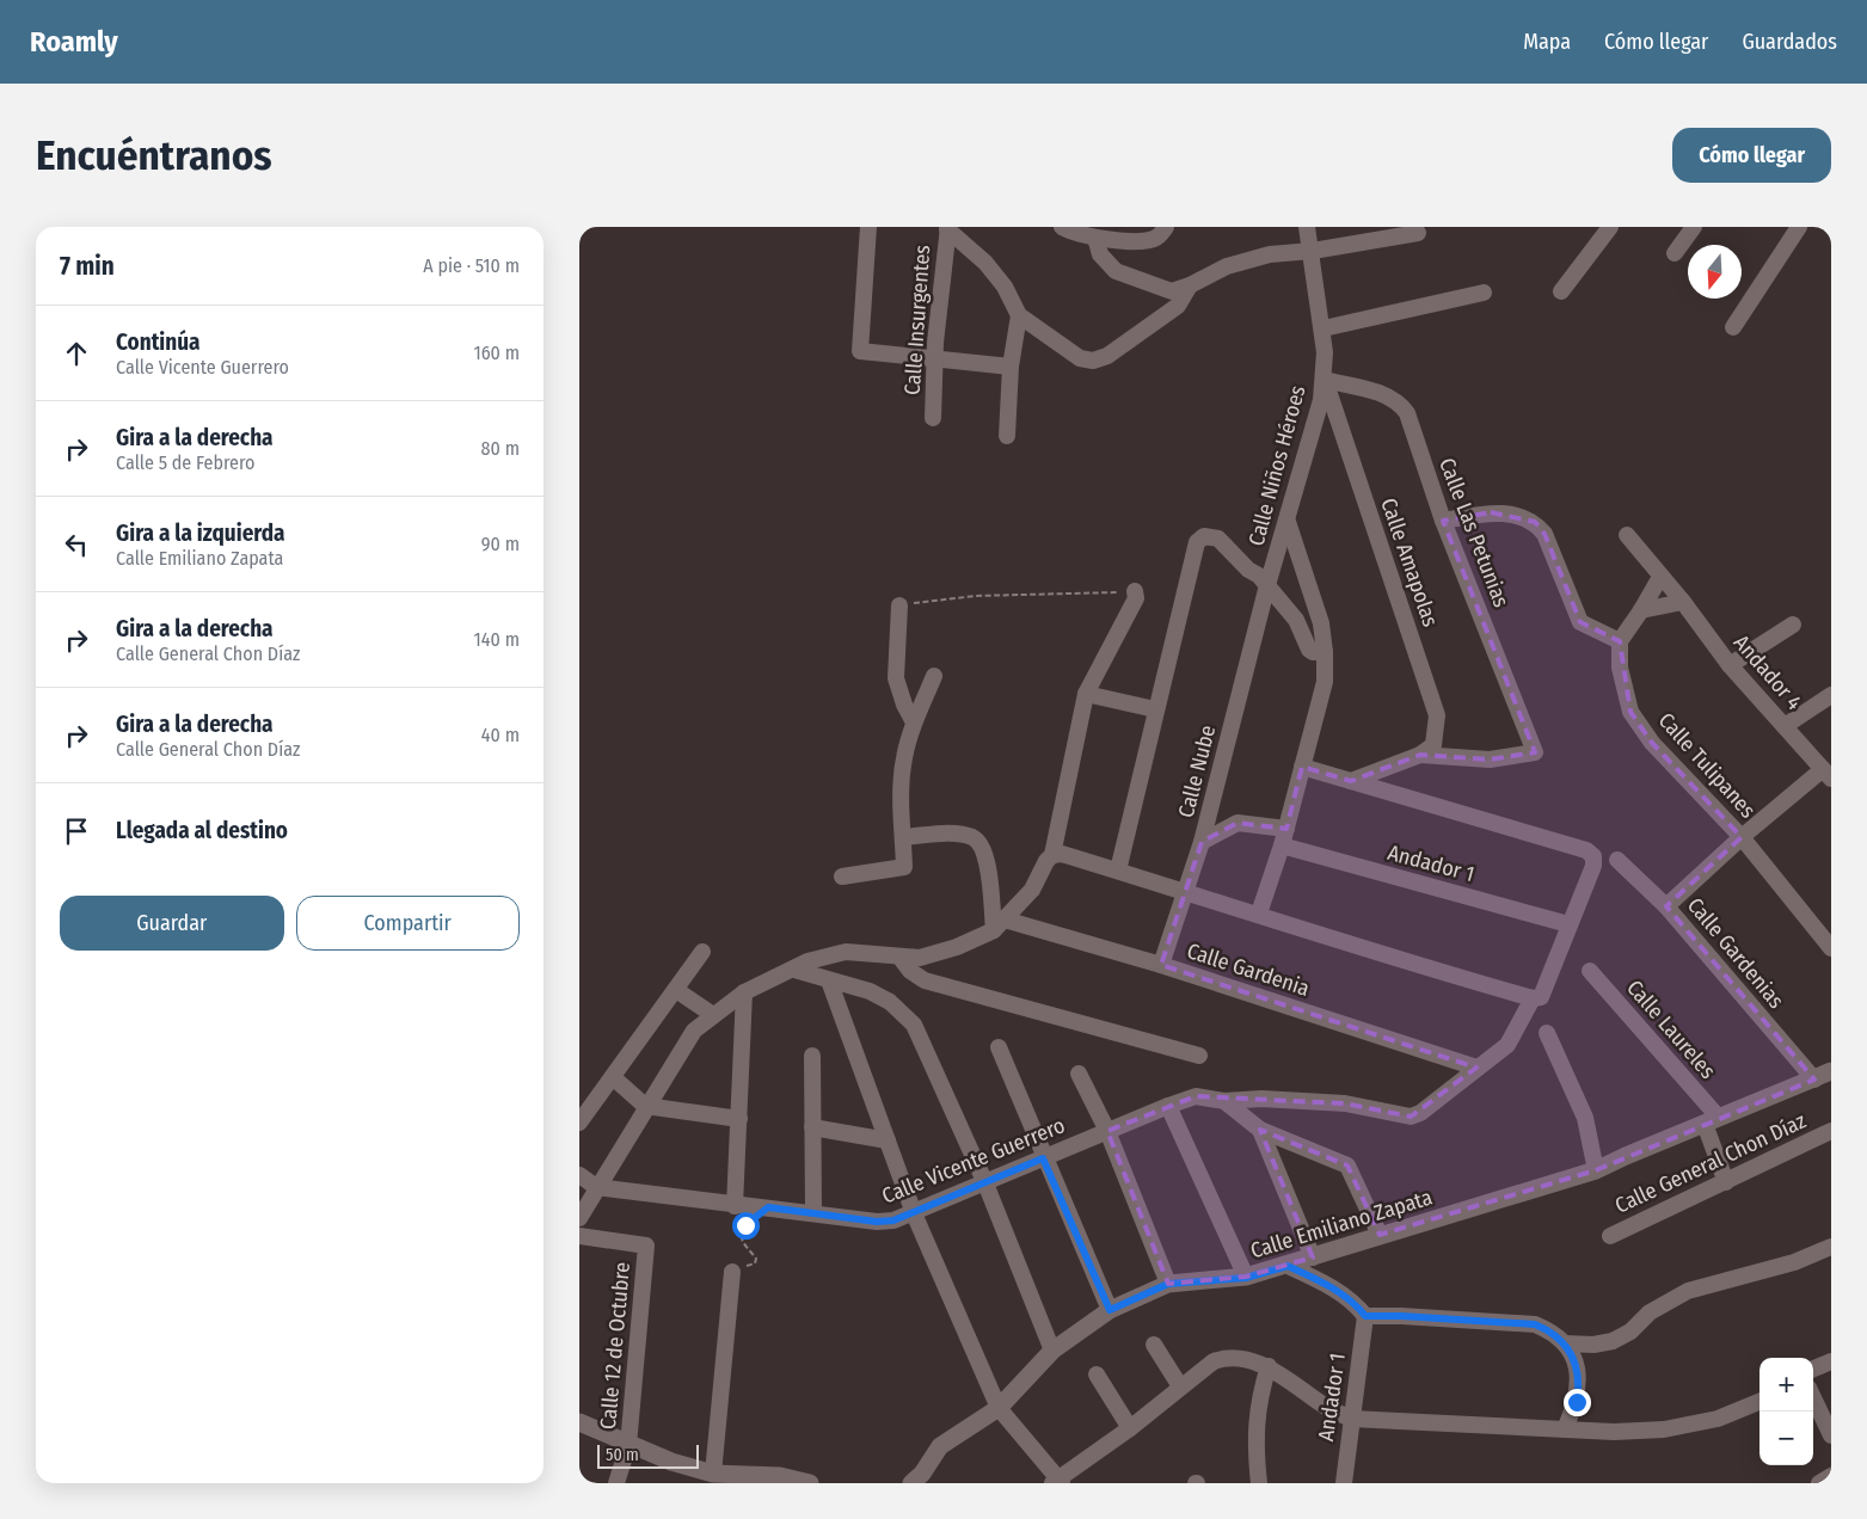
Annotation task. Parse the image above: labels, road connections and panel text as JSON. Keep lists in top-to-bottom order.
{
  "streets": {
    "street": [
      "Calle Insurgentes",
      "Calle Niños Héroes",
      "Calle Las Petunias",
      "Calle Amapolas",
      "Andador 4",
      "Calle Tulipanes",
      "Calle Nube",
      "Andador 1",
      "Calle Gardenias",
      "Calle Gardenia",
      "Calle Laureles",
      "Calle Vicente Guerrero",
      "Calle General Chon Díaz",
      "Calle Emiliano Zapata",
      "Calle 12 de Octubre"
    ]
  },
  "crossings": [
    ["Calle Niños Héroes", "Calle Las Petunias"],
    ["Calle Niños Héroes", "Calle Amapolas"],
    ["Calle Niños Héroes", "Calle Nube"],
    ["Calle Las Petunias", "Calle Amapolas"],
    ["Calle Nube", "Calle Gardenia"],
    ["Andador 1", "Calle Vicente Guerrero"],
    ["Calle Gardenias", "Calle Emiliano Zapata"],
    ["Calle Gardenia", "Calle Vicente Guerrero"],
    ["Calle Laureles", "Calle Emiliano Zapata"]
  ],
  "scale_bar": "50 m",
  "north": "bottom",
  "page": {
    "header": "Roamly",
    "nav": ["Mapa", "Cómo llegar", "Guardados"],
    "buttons": [
      "Cómo llegar",
      ["Guardar", "Compartir"]
    ],
    "title": "Encuéntranos",
    "heading": ["7 min", "A pie · 510 m"],
    "list": [
      ["Continúa", "Calle Vicente Guerrero", "160 m"],
      ["Gira a la derecha", "Calle 5 de Febrero", "80 m"],
      ["Gira a la izquierda", "Calle Emiliano Zapata", "90 m"],
      ["Gira a la derecha", "Calle General Chon Díaz", "140 m"],
      ["Gira a la derecha", "Calle General Chon Díaz", "40 m"],
      "Llegada al destino"
    ],
    "map_buttons": ["+", "−"],
    "scale": "50 m"
  }
}
